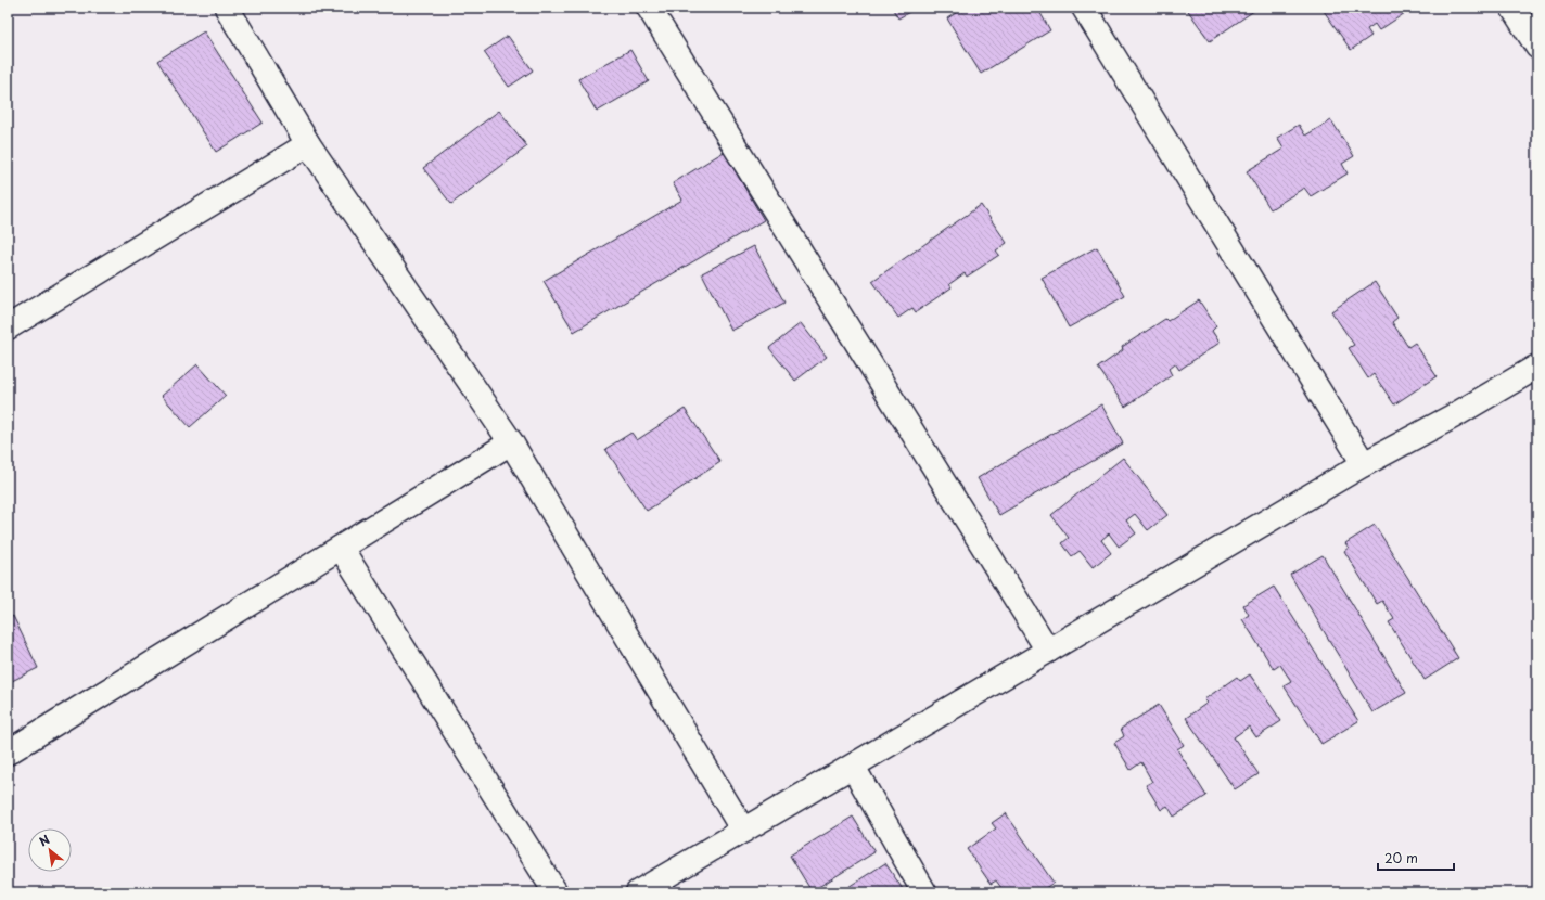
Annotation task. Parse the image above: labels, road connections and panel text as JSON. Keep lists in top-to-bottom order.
{
  "scale_bar": "20 m",
  "north": "top left"
}
